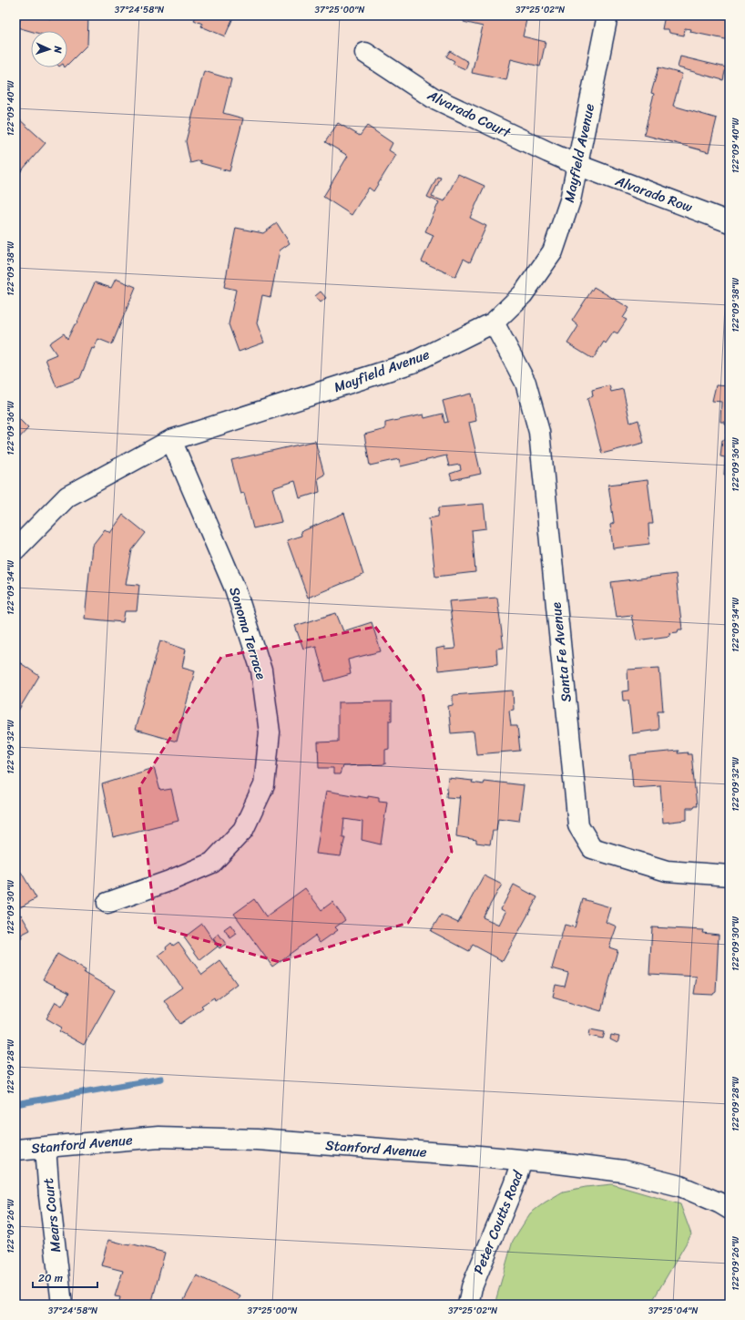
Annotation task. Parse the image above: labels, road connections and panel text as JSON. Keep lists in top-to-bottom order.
{
  "streets": {
    "street": [
      "Alvarado Court",
      "Mayfield Avenue",
      "Alvarado Row",
      "Sonoma Terrace",
      "Santa Fe Avenue",
      "Stanford Avenue",
      "Mears Court",
      "Peter Coutts Road"
    ]
  },
  "crossings": [
    ["Alvarado Court", "Mayfield Avenue"],
    ["Alvarado Court", "Alvarado Row"],
    ["Mayfield Avenue", "Alvarado Row"],
    ["Mayfield Avenue", "Sonoma Terrace"],
    ["Mayfield Avenue", "Santa Fe Avenue"],
    ["Stanford Avenue", "Mears Court"],
    ["Stanford Avenue", "Peter Coutts Road"]
  ],
  "scale_bar": "20 m",
  "north": "right",
  "coordinates": [
    "37°24'58\"N",
    "37°25'00\"N",
    "37°25'02\"N",
    "122°09'40\"W",
    "122°09'38\"W",
    "122°09'36\"W",
    "122°09'34\"W",
    "122°09'32\"W",
    "122°09'30\"W",
    "122°09'28\"W",
    "122°09'26\"W",
    "37°25'04\"N"
  ]
}
